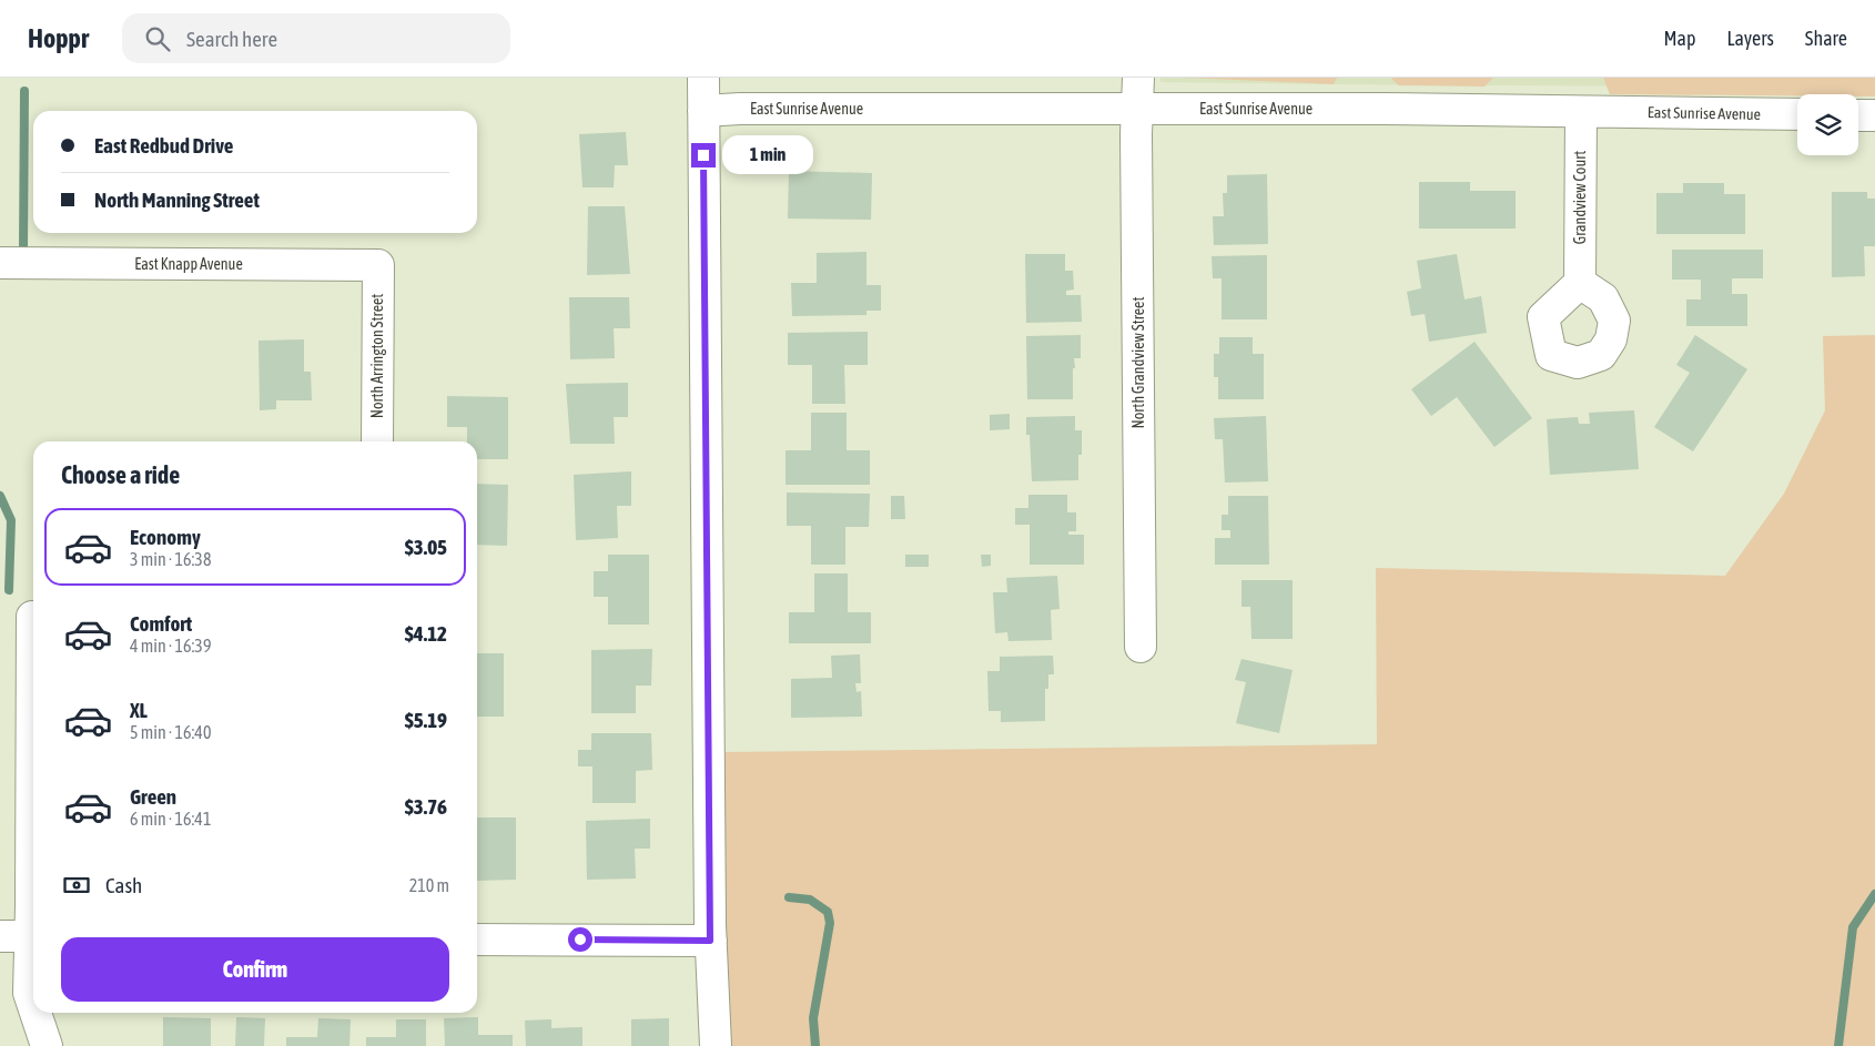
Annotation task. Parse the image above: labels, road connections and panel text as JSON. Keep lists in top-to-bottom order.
{
  "streets": {
    "street": [
      "East Sunrise Avenue",
      "Grandview Court",
      "East Knapp Avenue",
      "North Arrington Street",
      "North Grandview Street"
    ]
  },
  "crossings": [
    ["East Sunrise Avenue", "Grandview Court"],
    ["East Sunrise Avenue", "North Grandview Street"],
    ["East Knapp Avenue", "North Arrington Street"]
  ],
  "page": {
    "header": "Hoppr",
    "search": "Search here",
    "nav": ["Map", "Layers", "Share"],
    "banner": ["East Redbud Drive", "North Manning Street"],
    "bubble": "1 min",
    "heading": "Choose a ride",
    "list": [
      {
        "name": "Economy",
        "note": "3 min · 16:38",
        "value": "$3.05"
      },
      {
        "name": "Comfort",
        "note": "4 min · 16:39",
        "value": "$4.12"
      },
      {
        "name": "XL",
        "note": "5 min · 16:40",
        "value": "$5.19"
      },
      {
        "name": "Green",
        "note": "6 min · 16:41",
        "value": "$3.76"
      }
    ],
    "pay": ["Cash", "210 m"],
    "buttons": "Confirm"
  }
}
